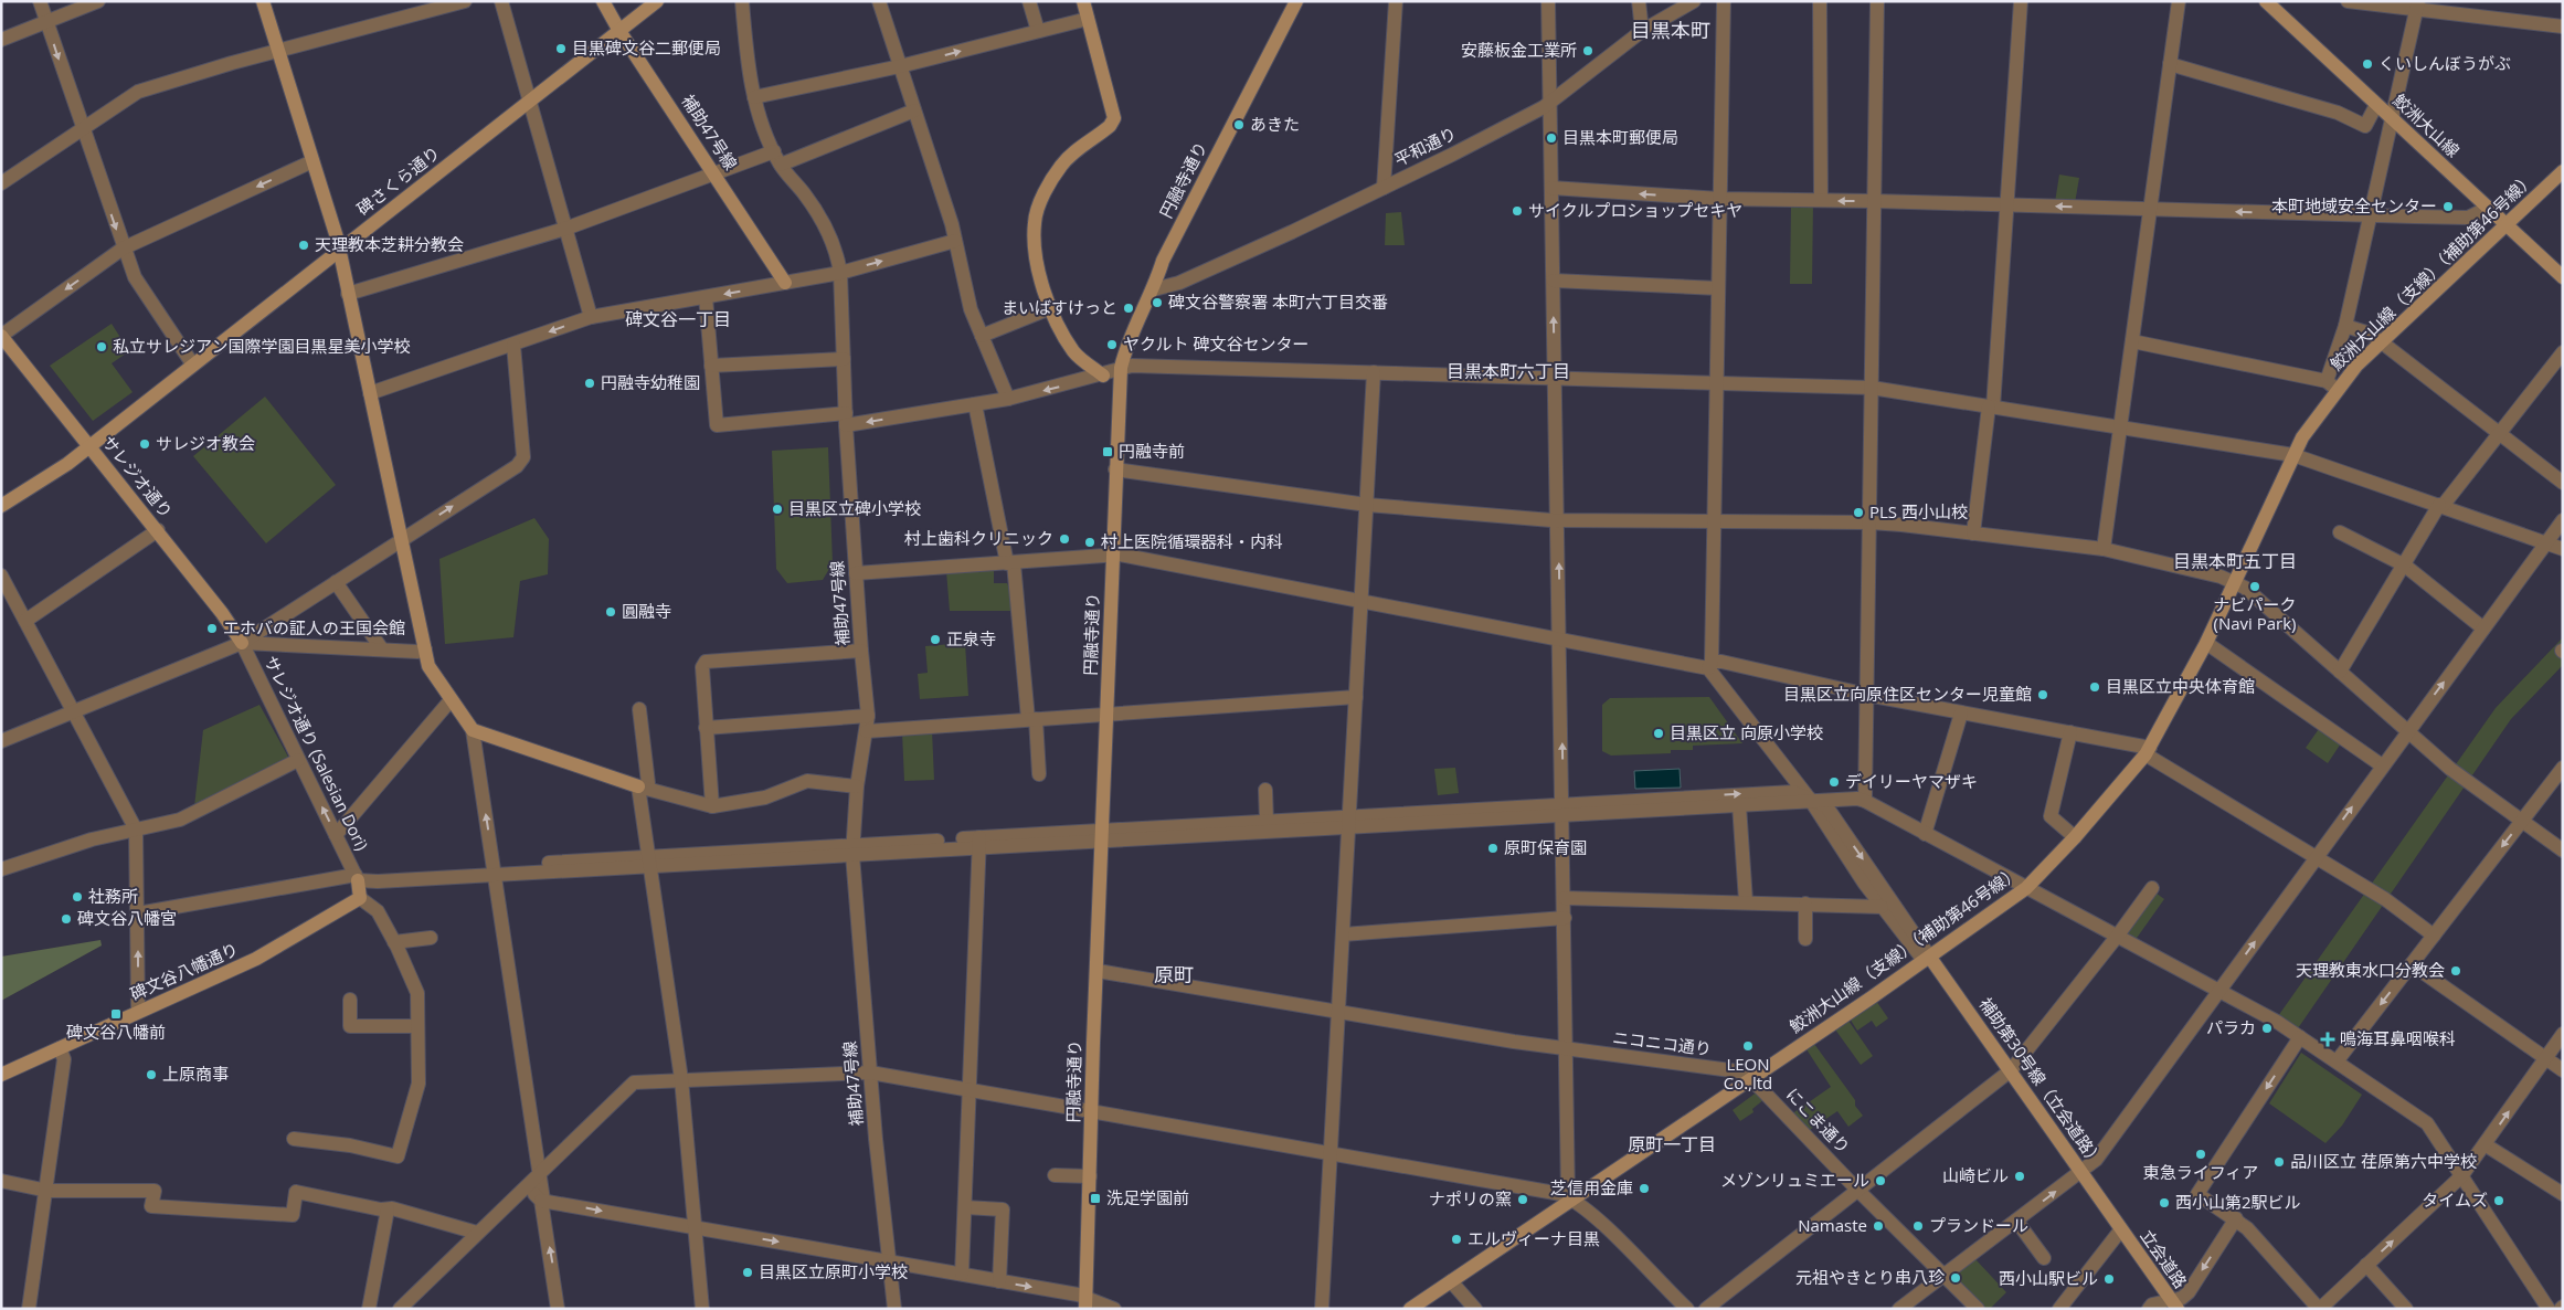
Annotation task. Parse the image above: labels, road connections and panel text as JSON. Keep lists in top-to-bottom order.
{
  "streets": {
    "street": [
      "鮫洲大山線",
      "補助47号線",
      "平和通り",
      "円融寺通り",
      "碑さくら通り",
      "鮫洲大山線（支線）（補助第46号線）",
      "サレジオ通り",
      "サレジオ通り (Salesian Dori)",
      "碑文谷八幡通り",
      "ニコニコ通り",
      "補助第30号線（立会道路）",
      "にこま通り",
      "立会道路"
    ]
  },
  "crossings": [
    ["鮫洲大山線", "鮫洲大山線（支線）（補助第46号線）"],
    ["補助47号線", "碑さくら通り"],
    ["平和通り", "円融寺通り"],
    ["円融寺通り", "ニコニコ通り"],
    ["碑さくら通り", "サレジオ通り"],
    ["鮫洲大山線（支線）（補助第46号線）", "ニコニコ通り"],
    ["鮫洲大山線（支線）（補助第46号線）", "補助第30号線（立会道路）"],
    ["鮫洲大山線（支線）（補助第46号線）", "にこま通り"],
    ["サレジオ通り", "サレジオ通り (Salesian Dori)"],
    ["ニコニコ通り", "にこま通り"],
    ["補助第30号線（立会道路）", "立会道路"]
  ],
  "districts": [
    "目黒本町",
    "碑文谷一丁目",
    "目黒本町六丁目",
    "目黒本町五丁目",
    "原町",
    "原町一丁目"
  ],
  "places": {
    "other": [
      "目黒碑文谷二郵便局",
      "安藤板金工業所",
      "くいしんぼうがぶ",
      "あきた",
      "目黒本町郵便局",
      "本町地域安全センター",
      "サイクルプロショップセキヤ",
      "天理教本芝耕分教会",
      "碑文谷警察署 本町六丁目交番",
      "まいばすけっと",
      "ヤクルト 碑文谷センター",
      "私立サレジアン国際学園目黒星美小学校",
      "円融寺幼稚園",
      "サレジオ教会",
      "目黒区立碑小学校",
      "PLS 西小山校",
      "村上歯科クリニック",
      "村上医院循環器科・内科",
      "ナビパーク (Navi Park)",
      "圓融寺",
      "エホバの証人の王国会館",
      "正泉寺",
      "目黒区立中央体育館",
      "目黒区立向原住区センター児童館",
      "目黒区立 向原小学校",
      "デイリーヤマザキ",
      "原町保育園",
      "社務所",
      "碑文谷八幡宮",
      "天理教東水口分教会",
      "パラカ",
      "LEON Co.,ltd",
      "上原商事",
      "東急ライフィア",
      "品川区立 荏原第六中学校",
      "山崎ビル",
      "メゾンリュミエール",
      "芝信用金庫",
      "ナポリの窯",
      "タイムズ",
      "西小山第2駅ビル",
      "Namaste",
      "プランドール",
      "エルヴィーナ目黒",
      "目黒区立原町小学校",
      "元祖やきとり串八珍",
      "西小山駅ビル"
    ],
    "transit": ["円融寺前", "碑文谷八幡前", "洗足学園前"],
    "health": ["鳴海耳鼻咽喉科"]
  }
}
